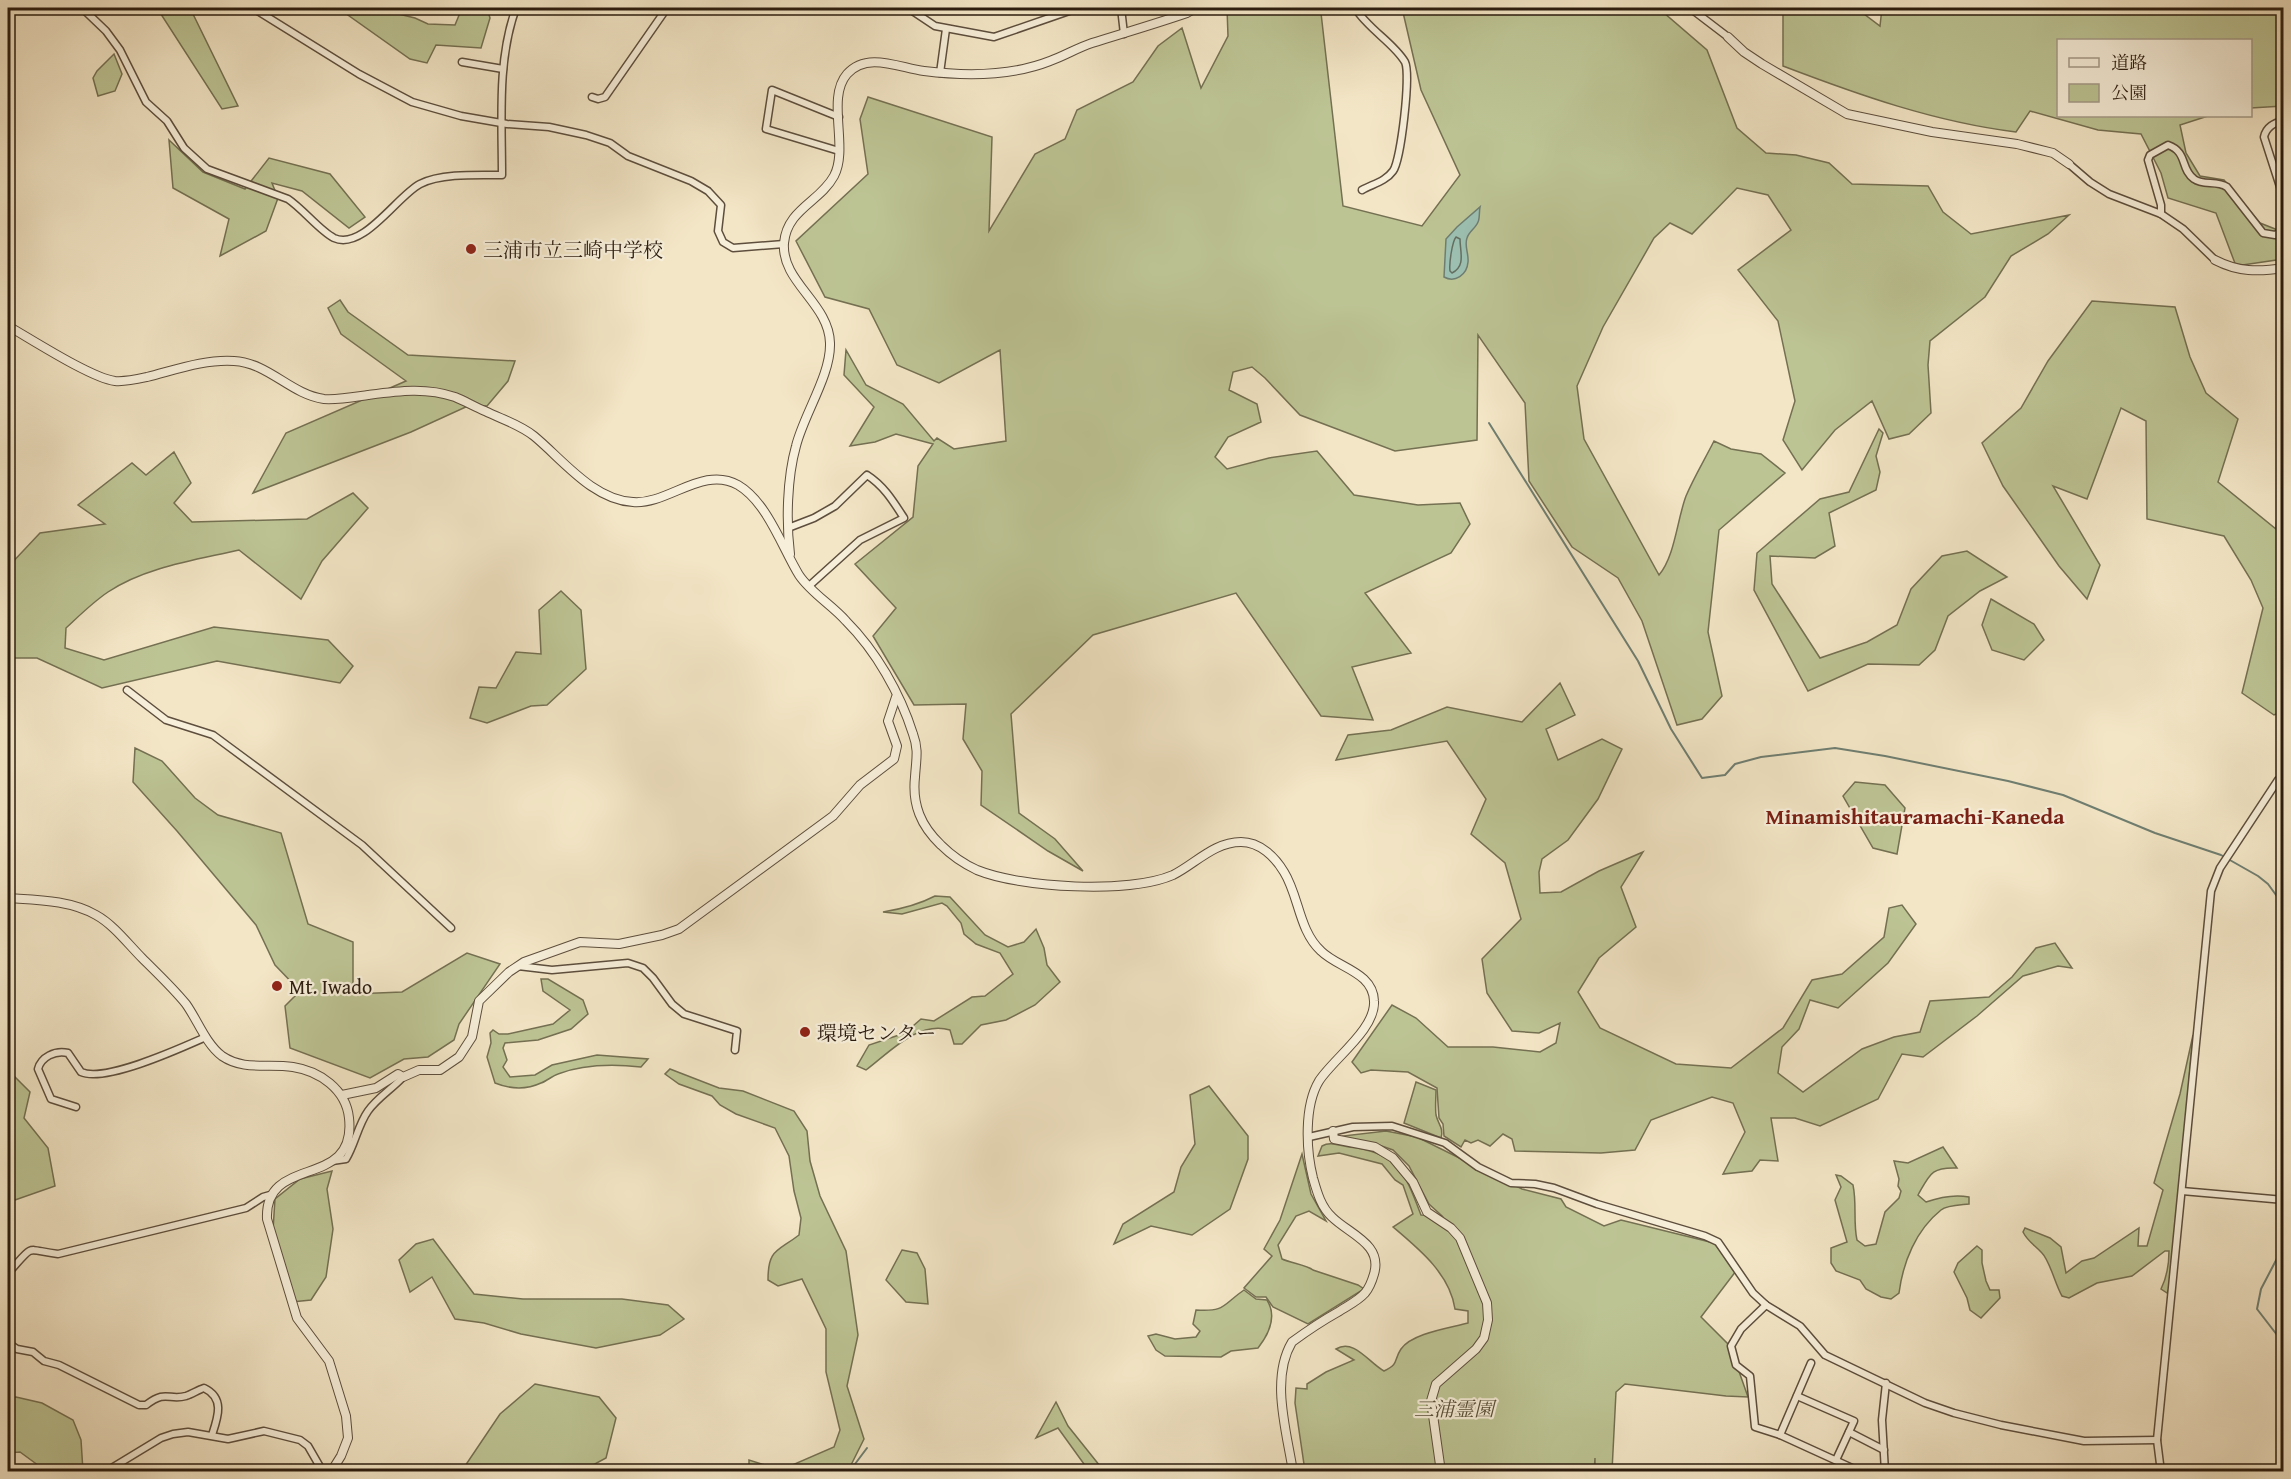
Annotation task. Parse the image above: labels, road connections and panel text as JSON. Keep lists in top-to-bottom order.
{
  "districts": ["Minamishitauramachi-Kaneda"],
  "parks": ["三浦霊園"],
  "places": ["三浦市立三崎中学校", "Mt. Iwado", "環境センター"],
  "legend": ["道路", "公園"]
}
